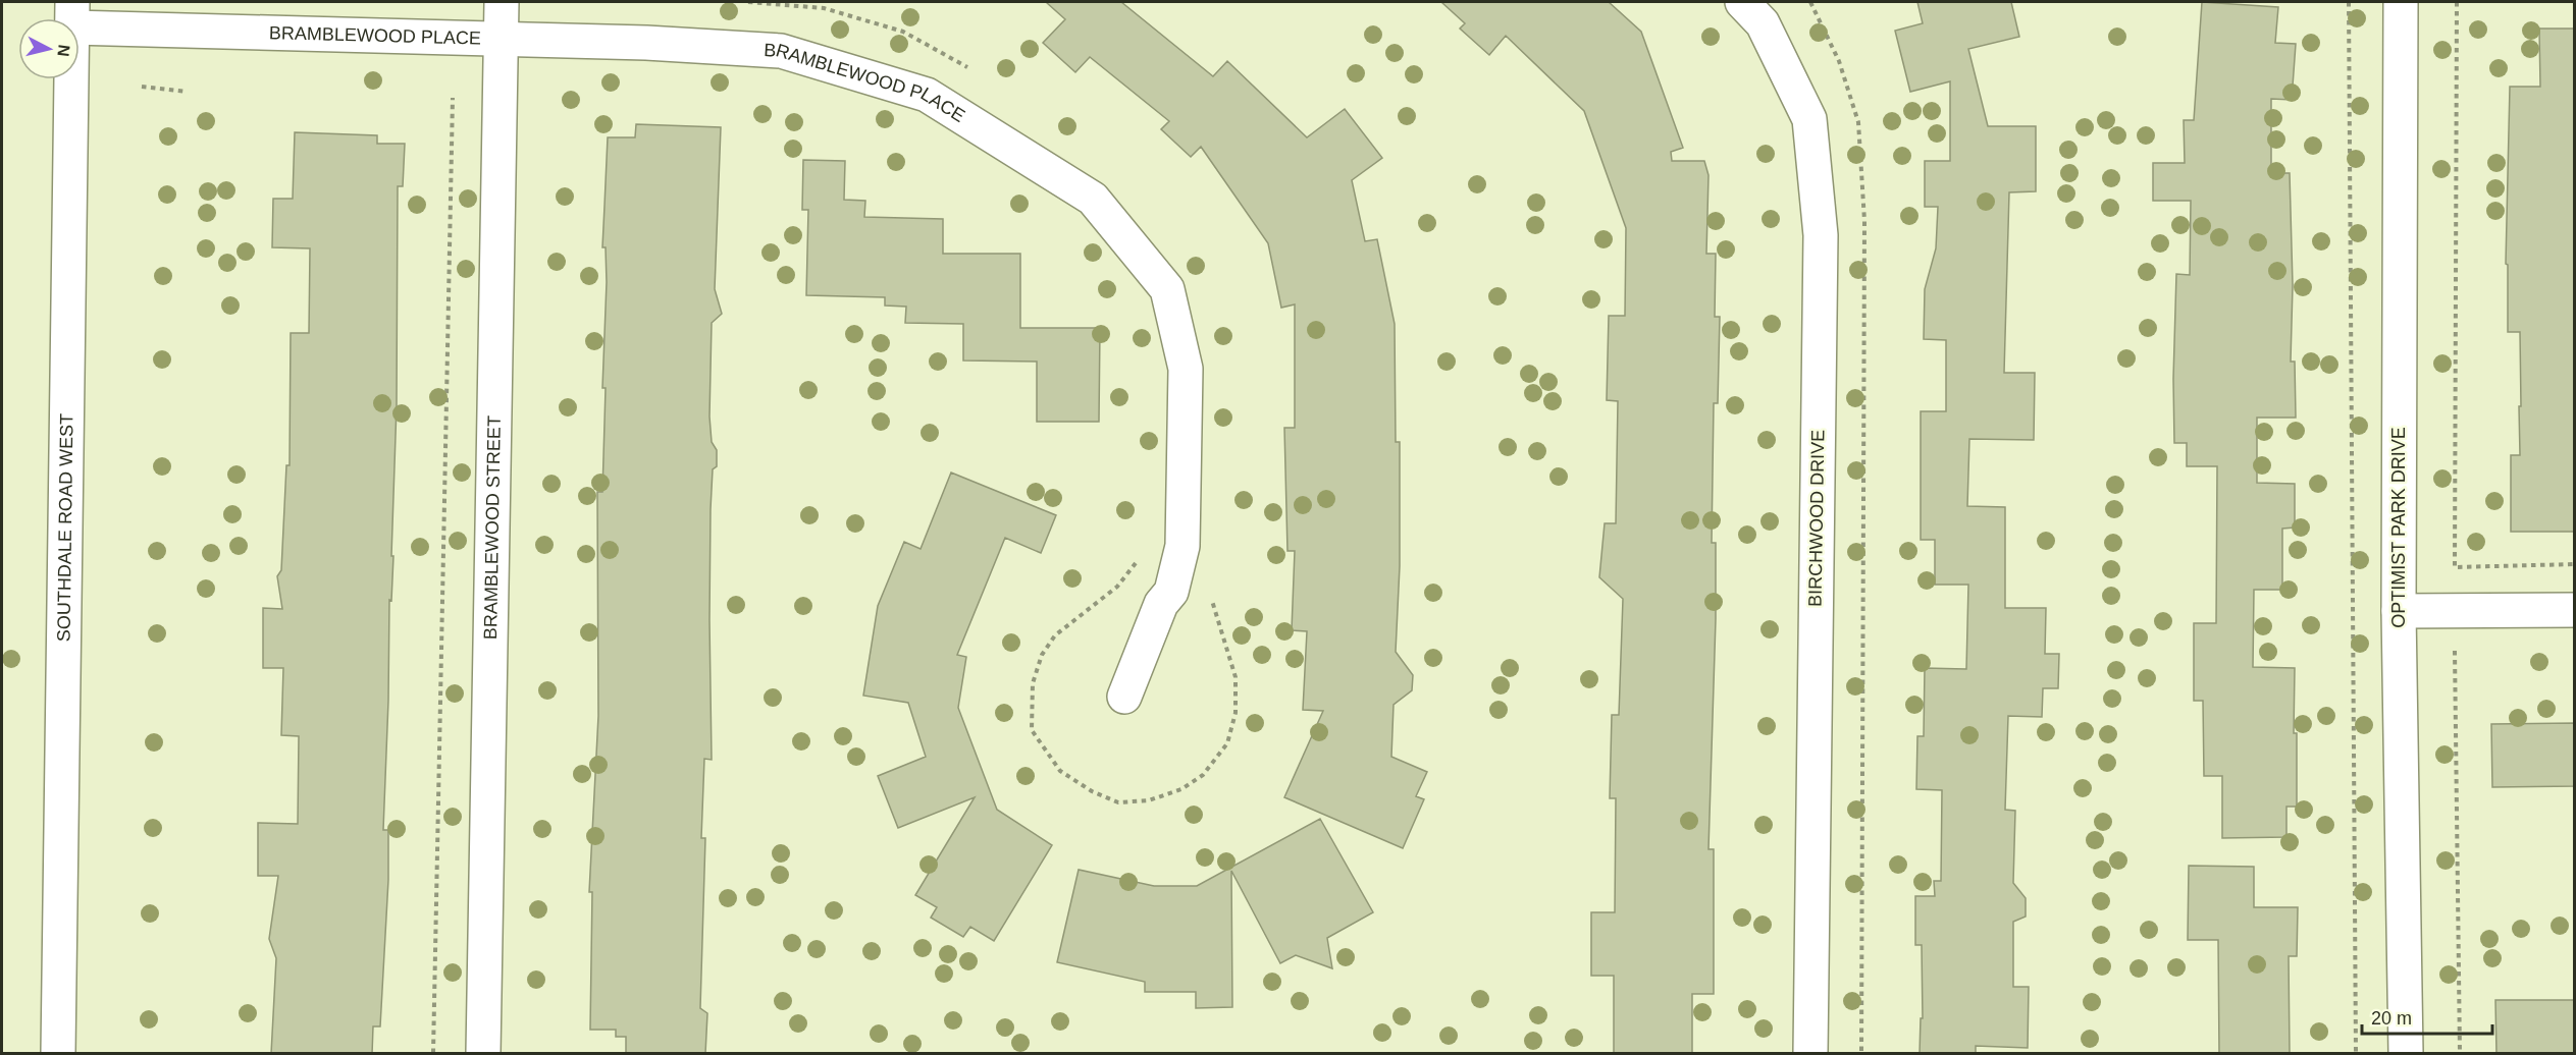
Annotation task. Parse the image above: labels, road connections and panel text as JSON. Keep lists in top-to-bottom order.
{
  "streets": {
    "street": [
      "BRAMBLEWOOD PLACE",
      "BIRCHWOOD DRIVE",
      "SOUTHDALE ROAD WEST",
      "BRAMBLEWOOD STREET",
      "OPTIMIST PARK DRIVE"
    ]
  },
  "crossings": [
    ["BRAMBLEWOOD PLACE", "SOUTHDALE ROAD WEST"],
    ["BRAMBLEWOOD PLACE", "BRAMBLEWOOD STREET"]
  ],
  "scale_bar": "20 m",
  "north": "right"
}
